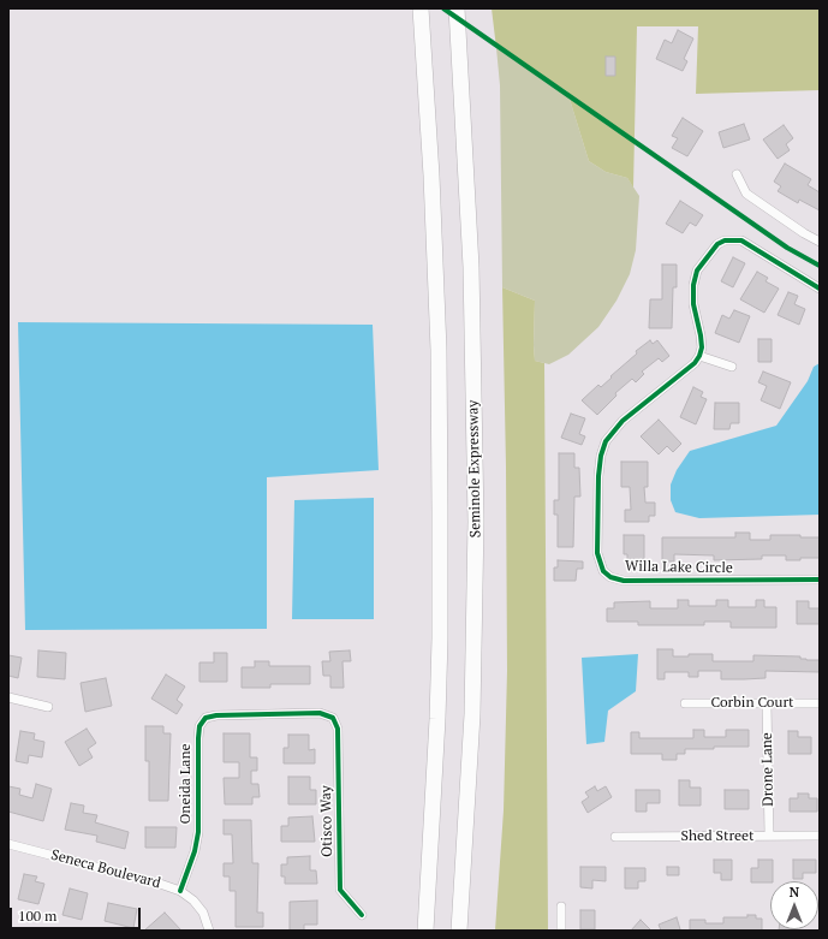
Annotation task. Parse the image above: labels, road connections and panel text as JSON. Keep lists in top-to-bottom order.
{
  "streets": {
    "highway": ["Seminole Expressway"],
    "street": [
      "Willa Lake Circle",
      "Corbin Court",
      "Drone Lane",
      "Oneida Lane",
      "Otisco Way",
      "Shed Street",
      "Seneca Boulevard"
    ]
  },
  "crossings": [
    ["Corbin Court", "Drone Lane"],
    ["Drone Lane", "Shed Street"],
    ["Oneida Lane", "Otisco Way"],
    ["Oneida Lane", "Seneca Boulevard"]
  ],
  "scale_bar": "100 m",
  "north": "top"
}
